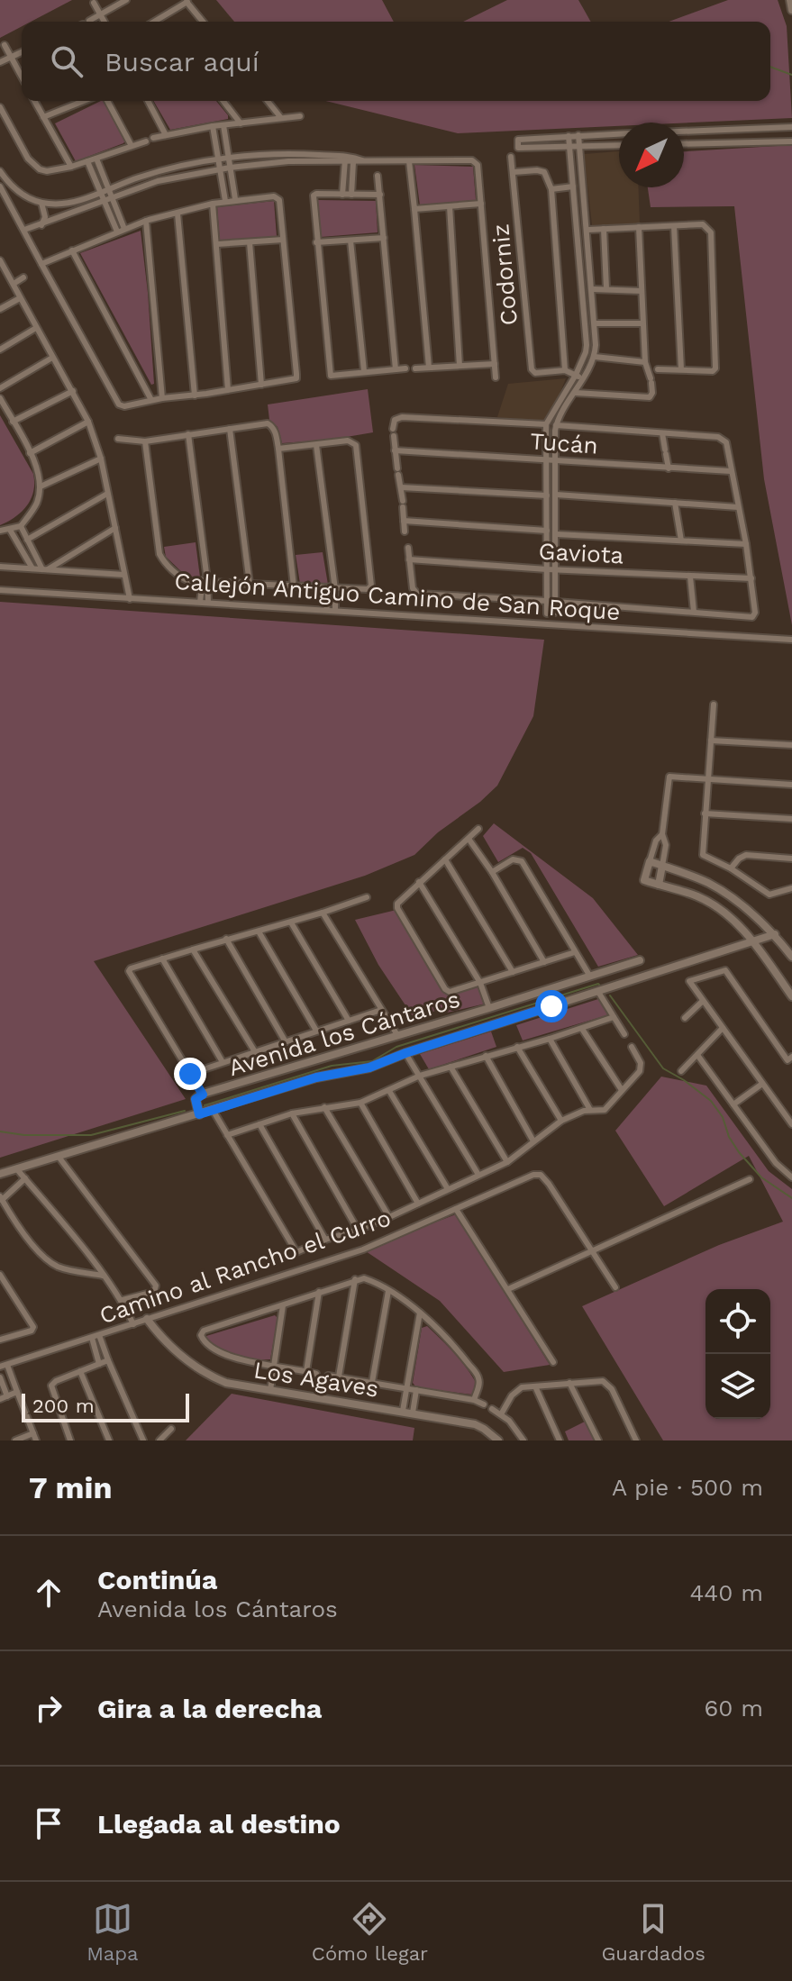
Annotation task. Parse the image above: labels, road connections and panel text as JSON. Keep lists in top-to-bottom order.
{
  "streets": {
    "street": [
      "Codorniz",
      "Tucán",
      "Gaviota",
      "Callejón Antiguo Camino de San Roque",
      "Avenida los Cántaros",
      "Camino al Rancho el Curro",
      "Los Agaves"
    ]
  },
  "crossings": [
    ["Camino al Rancho el Curro", "Los Agaves"]
  ],
  "scale_bar": "200 m",
  "north": "bottom left",
  "page": {
    "search": "Buscar aquí",
    "scale": "200 m",
    "heading": ["7 min", "A pie · 500 m"],
    "list": [
      ["Continúa", "Avenida los Cántaros", "440 m"],
      ["Gira a la derecha", "60 m"],
      "Llegada al destino"
    ],
    "nav": ["Mapa", "Cómo llegar", "Guardados"]
  }
}
